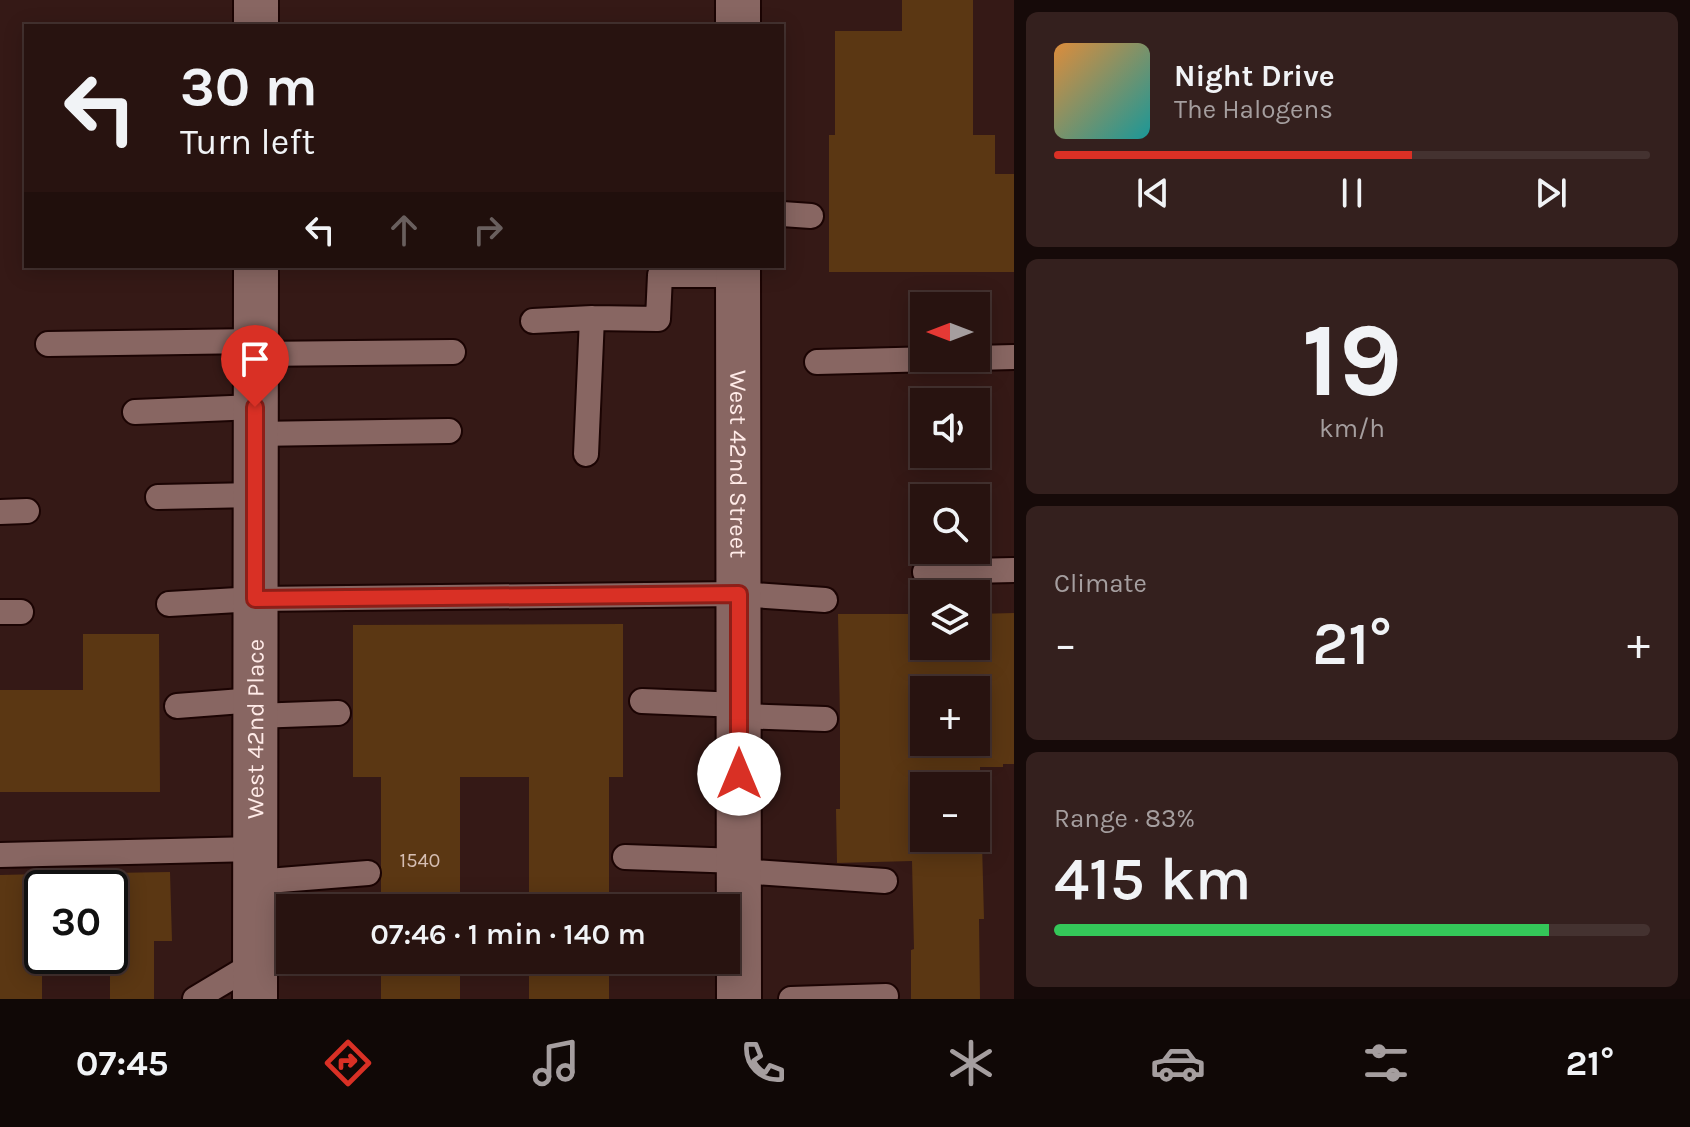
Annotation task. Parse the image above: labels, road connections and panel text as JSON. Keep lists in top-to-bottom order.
{
  "streets": {
    "street": ["West 42nd Street", "West 42nd Place"]
  },
  "house_numbers": ["1540"],
  "north": "left",
  "page": {
    "turn": ["30 m", "Turn left"],
    "song": ["Night Drive", "The Halogens"],
    "tile": [
      ["19", "km/h"],
      "Climate",
      ["Range · 83%", "415 km"]
    ],
    "map_buttons": ["+", "−"],
    "heat": ["−", "21°", "+"],
    "limit": "30",
    "trip": "07:46 · 1 min · 140 m",
    "tabs": ["07:45", "21°"]
  }
}
